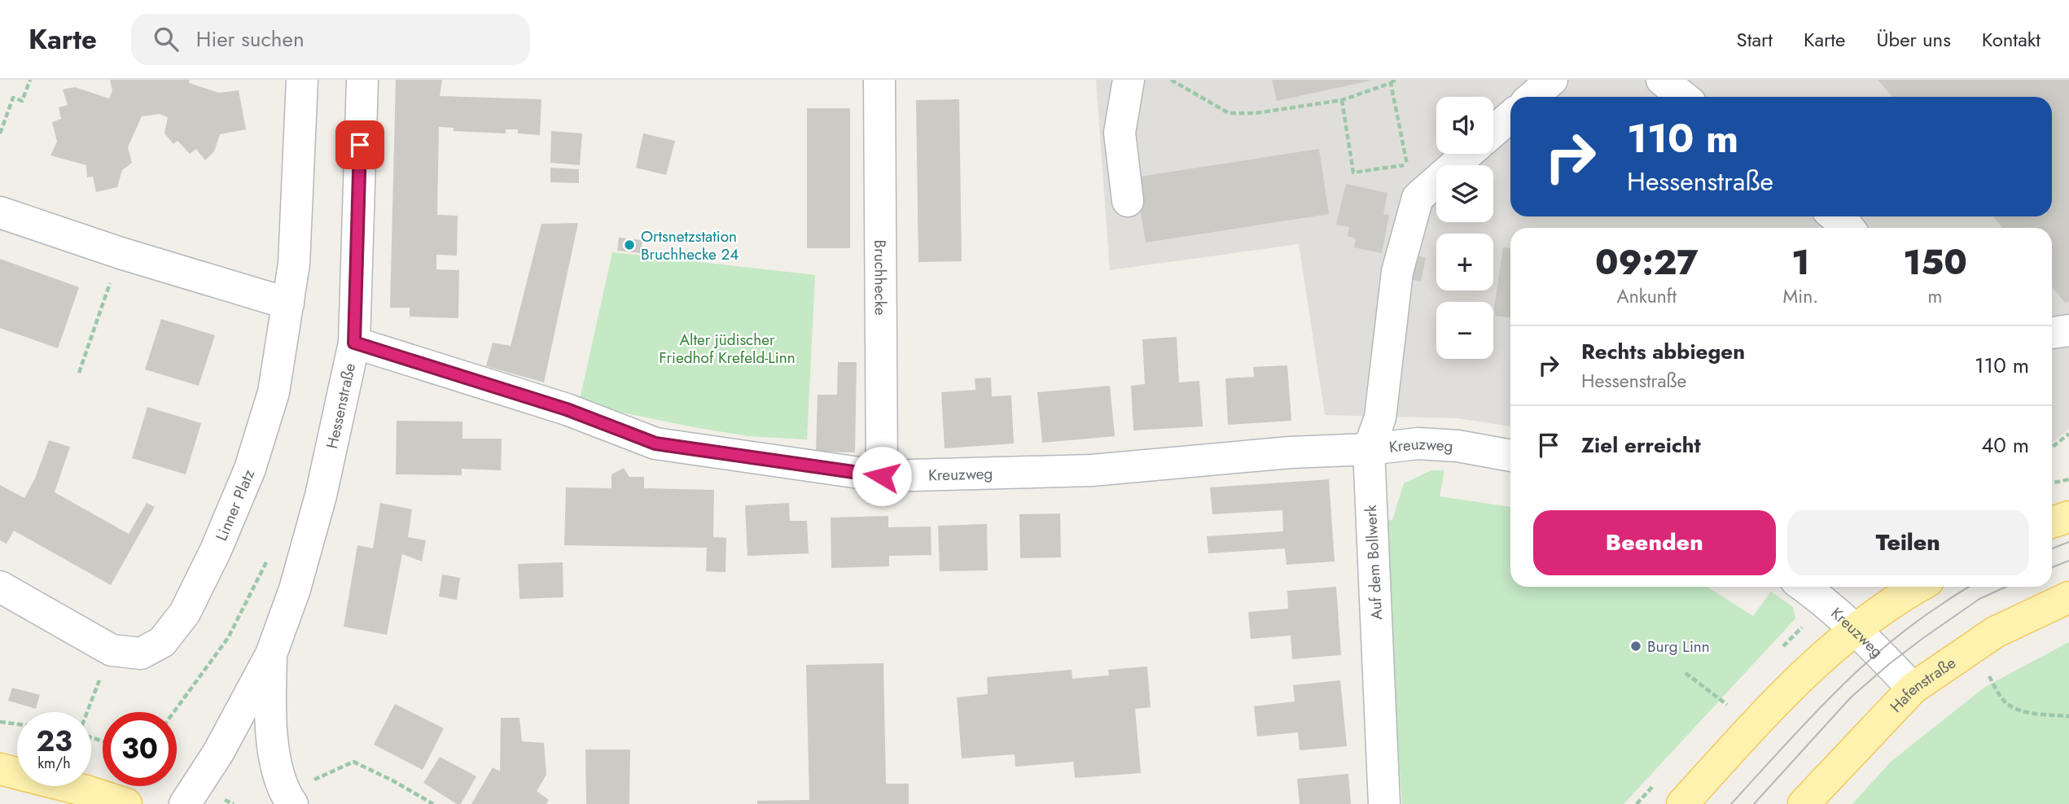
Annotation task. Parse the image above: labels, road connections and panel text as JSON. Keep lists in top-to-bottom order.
{
  "streets": {
    "main road": ["Hafenstraße"],
    "street": [
      "Bruchhecke",
      "Hessenstraße",
      "Kreuzweg",
      "Linner Platz",
      "Auf dem Bollwerk"
    ]
  },
  "crossings": [
    ["Bruchhecke", "Kreuzweg"],
    ["Hessenstraße", "Kreuzweg"],
    ["Kreuzweg", "Auf dem Bollwerk"],
    ["Kreuzweg", "Hafenstraße"]
  ],
  "parks": ["Alter jüdischer Friedhof Krefeld-Linn"],
  "places": ["Ortsnetzstation Bruchhecke 24", "Burg Linn"],
  "page": {
    "header": "Karte",
    "search": "Hier suchen",
    "nav": [
      "Start",
      "Karte",
      "Über uns",
      "Kontakt"
    ],
    "map_buttons": ["+", "−"],
    "turn": ["110 m", "Hessenstraße"],
    "eta": [
      "09:27",
      "Ankunft",
      "1",
      "Min.",
      "150",
      "m"
    ],
    "list": [
      {
        "name": "Rechts abbiegen",
        "note": "Hessenstraße",
        "value": "110 m"
      },
      {
        "name": "Ziel erreicht",
        "value": "40 m"
      }
    ],
    "buttons": ["Beenden", "Teilen"],
    "speed": "23 km/h",
    "limit": "30"
  }
}
